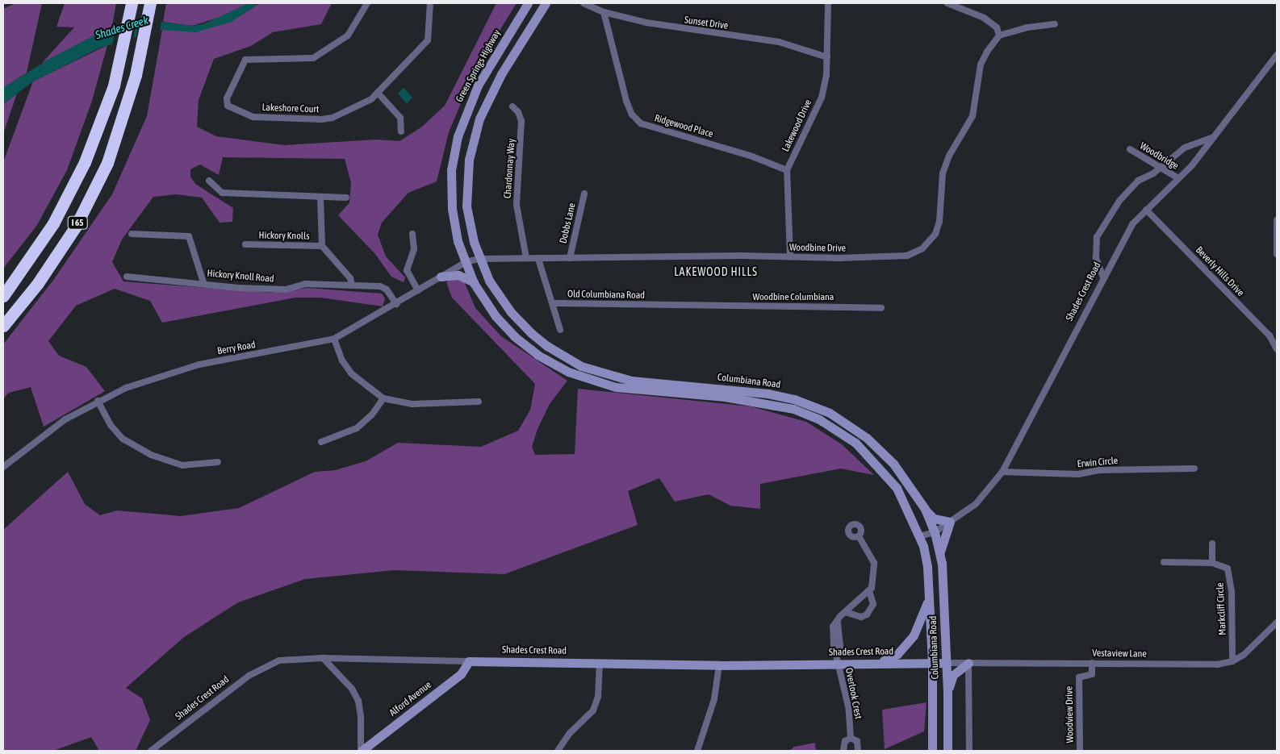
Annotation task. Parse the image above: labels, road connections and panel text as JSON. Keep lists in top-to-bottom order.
{
  "streets": {
    "highway": ["I 65"],
    "main road": [
      "Green Springs Highway",
      "Shades Crest Road",
      "Columbiana Road",
      "Alford Avenue"
    ],
    "street": [
      "Sunset Drive",
      "Lakeshore Court",
      "Lakewood Drive",
      "Ridgewood Place",
      "Woodbridge",
      "Chardonnay Way",
      "Dobbs Lane",
      "Hickory Knolls",
      "Woodbine Drive",
      "Beverly Hills Drive",
      "Hickory Knoll Road",
      "Old Columbiana Road",
      "Woodbine Columbiana",
      "Berry Road",
      "Erwin Circle",
      "Markcliff Circle",
      "Vestaview Lane",
      "Overlook Crest",
      "Woodview Drive"
    ]
  },
  "crossings": [
    ["Sunset Drive", "Lakewood Drive"],
    ["Sunset Drive", "Ridgewood Place"],
    ["Green Springs Highway", "Berry Road"],
    ["Green Springs Highway", "Columbiana Road"],
    ["Lakewood Drive", "Ridgewood Place"],
    ["Lakewood Drive", "Woodbine Drive"],
    ["Woodbridge", "Shades Crest Road"],
    ["Chardonnay Way", "Woodbine Drive"],
    ["Dobbs Lane", "Woodbine Drive"],
    ["Hickory Knolls", "Hickory Knoll Road"],
    ["Woodbine Drive", "Old Columbiana Road"],
    ["Woodbine Drive", "Berry Road"],
    ["Woodbine Drive", "Columbiana Road"],
    ["Beverly Hills Drive", "Shades Crest Road"],
    ["Shades Crest Road", "Columbiana Road"],
    ["Shades Crest Road", "Erwin Circle"],
    ["Shades Crest Road", "Vestaview Lane"],
    ["Shades Crest Road", "Overlook Crest"],
    ["Shades Crest Road", "Alford Avenue"],
    ["Old Columbiana Road", "Woodbine Columbiana"],
    ["Berry Road", "Columbiana Road"],
    ["Columbiana Road", "Vestaview Lane"],
    ["Markcliff Circle", "Vestaview Lane"],
    ["Vestaview Lane", "Woodview Drive"]
  ],
  "districts": ["LAKEWOOD HILLS"],
  "water": ["Shades Creek"]
}
